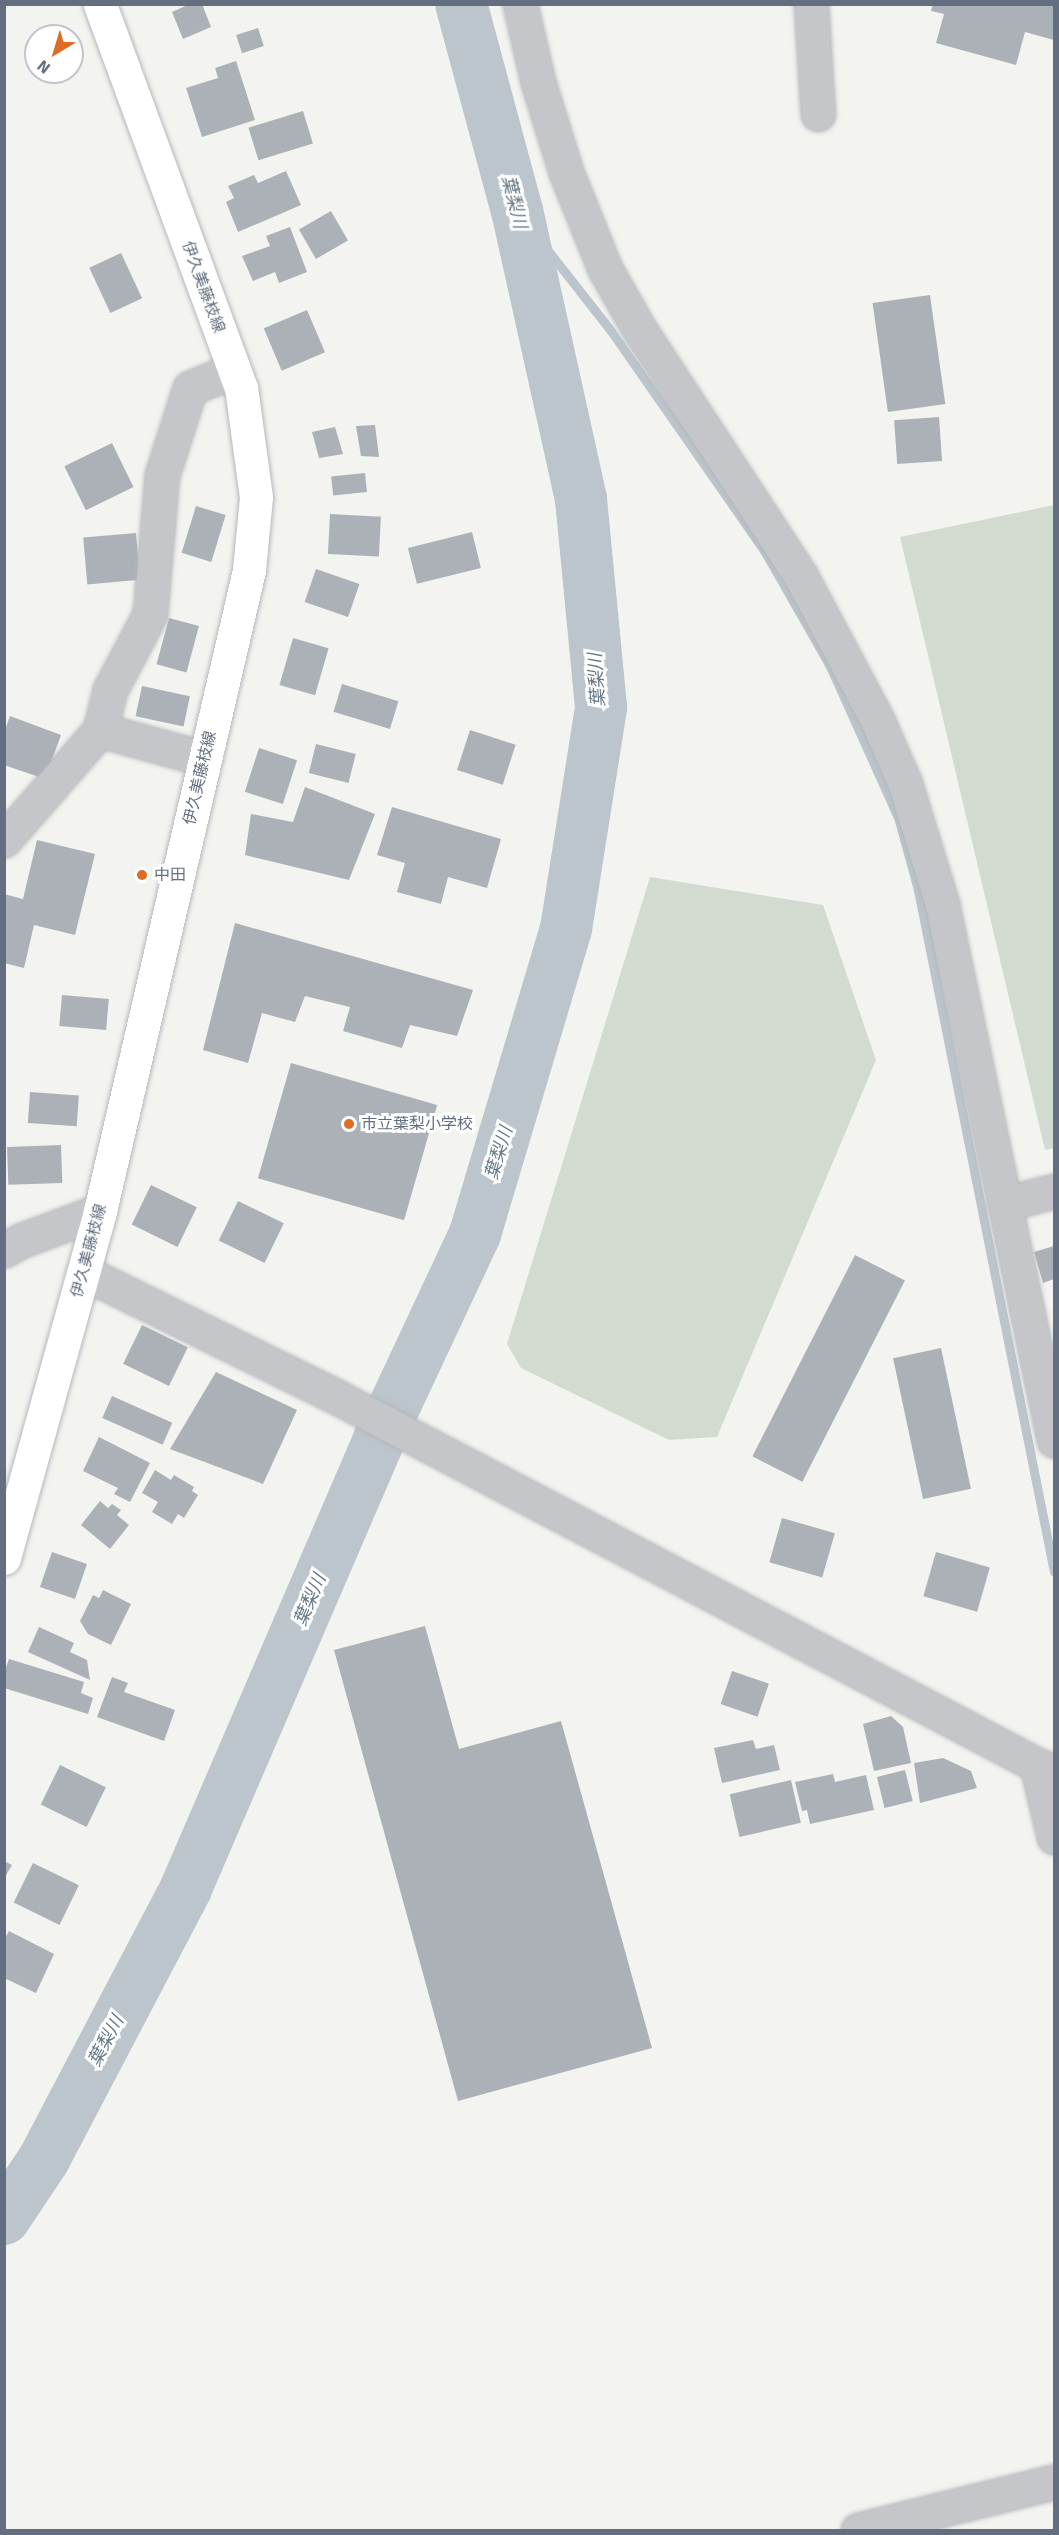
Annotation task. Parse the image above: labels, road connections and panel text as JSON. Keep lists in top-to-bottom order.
{
  "streets": {
    "main road": ["伊久美藤枝線"]
  },
  "water": ["葉梨川"],
  "places": ["中田", "市立葉梨小学校"],
  "north": "bottom left"
}
